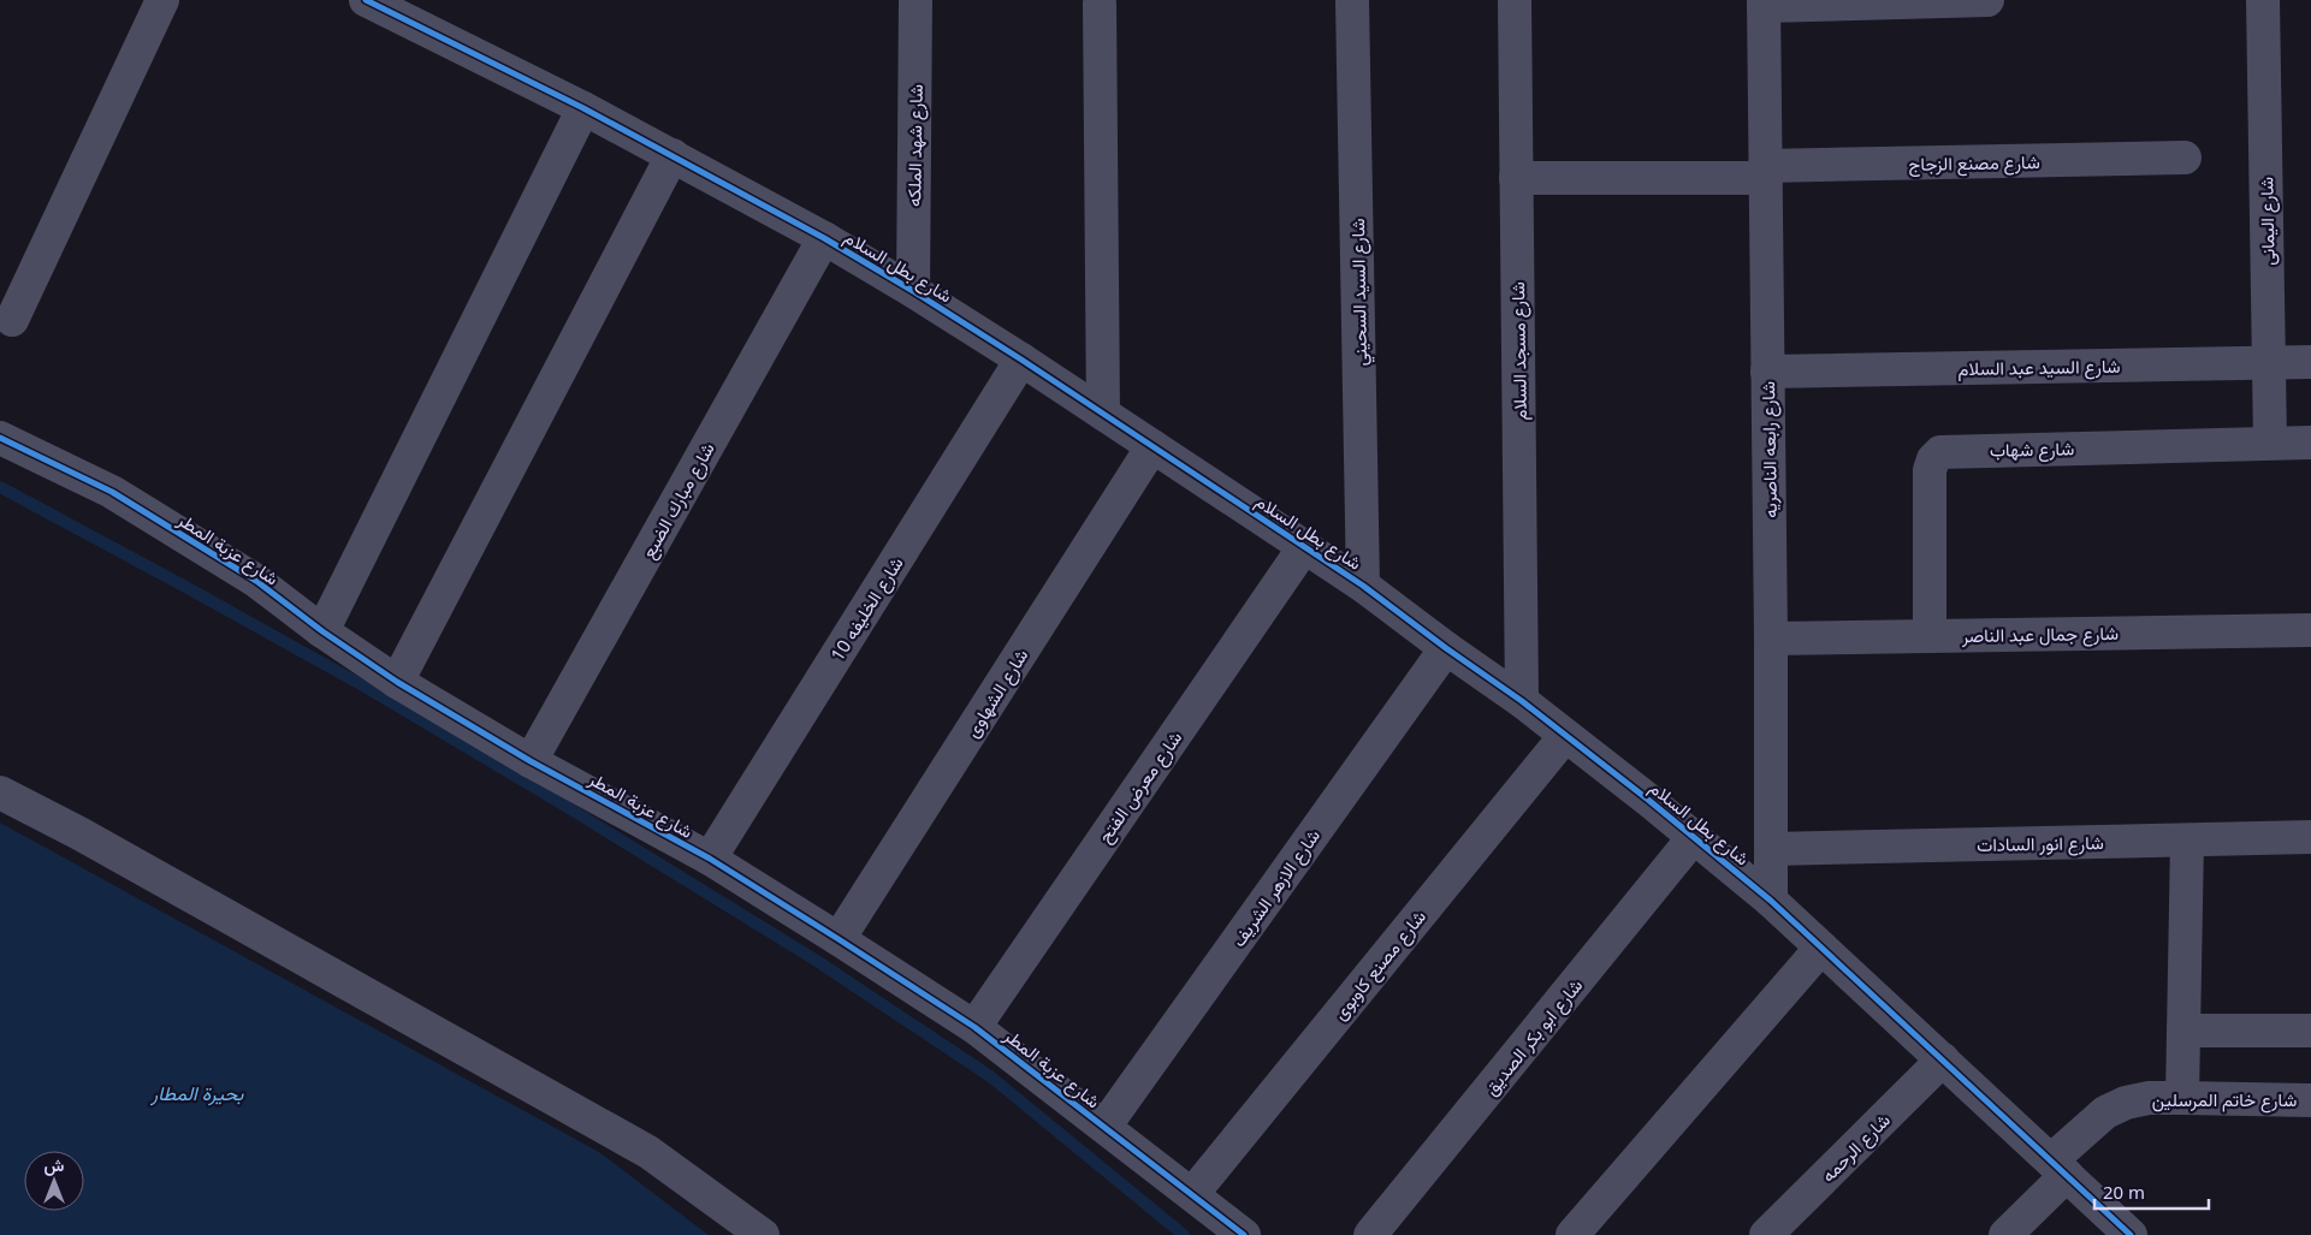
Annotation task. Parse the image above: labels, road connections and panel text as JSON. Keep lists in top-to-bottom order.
{
  "streets": {
    "street": [
      "شارع شهد الملكه",
      "شارع مصنع الزجاج",
      "شارع اليمانى",
      "شارع بطل السلام",
      "شارع السيد السحيني",
      "شارع مسجد السلام",
      "شارع السيد عبد السلام",
      "شارع شهاب",
      "شارع رابعه الناصريه",
      "شارع مبارك الضبع",
      "شارع عزبة المطر",
      "شارع الخليفه 10",
      "شارع جمال عبد الناصر",
      "شارع الشهاوى",
      "شارع معرض الفتح",
      "شارع انور السادات",
      "شارع الازهر الشريف",
      "شارع مصنع كاوبوى",
      "شارع ابو بكر الصديق",
      "شارع خاتم المرسلين",
      "شارع الرحمه"
    ]
  },
  "crossings": [
    ["شارع شهد الملكه", "شارع بطل السلام"],
    ["شارع مصنع الزجاج", "شارع مسجد السلام"],
    ["شارع مصنع الزجاج", "شارع رابعه الناصريه"],
    ["شارع اليمانى", "شارع السيد عبد السلام"],
    ["شارع اليمانى", "شارع شهاب"],
    ["شارع بطل السلام", "شارع السيد السحيني"],
    ["شارع بطل السلام", "شارع مسجد السلام"],
    ["شارع بطل السلام", "شارع رابعه الناصريه"],
    ["شارع بطل السلام", "شارع مبارك الضبع"],
    ["شارع بطل السلام", "شارع الخليفه 10"],
    ["شارع بطل السلام", "شارع الشهاوى"],
    ["شارع بطل السلام", "شارع معرض الفتح"],
    ["شارع بطل السلام", "شارع الازهر الشريف"],
    ["شارع بطل السلام", "شارع مصنع كاوبوى"],
    ["شارع بطل السلام", "شارع ابو بكر الصديق"],
    ["شارع بطل السلام", "شارع خاتم المرسلين"],
    ["شارع بطل السلام", "شارع الرحمه"],
    ["شارع السيد عبد السلام", "شارع رابعه الناصريه"],
    ["شارع شهاب", "شارع جمال عبد الناصر"],
    ["شارع رابعه الناصريه", "شارع جمال عبد الناصر"],
    ["شارع رابعه الناصريه", "شارع انور السادات"],
    ["شارع مبارك الضبع", "شارع عزبة المطر"],
    ["شارع عزبة المطر", "شارع الخليفه 10"],
    ["شارع عزبة المطر", "شارع الشهاوى"],
    ["شارع عزبة المطر", "شارع معرض الفتح"],
    ["شارع عزبة المطر", "شارع الازهر الشريف"],
    ["شارع عزبة المطر", "شارع مصنع كاوبوى"]
  ],
  "water": ["بحيرة المطار"],
  "scale_bar": "20 m",
  "north": "top"
}
